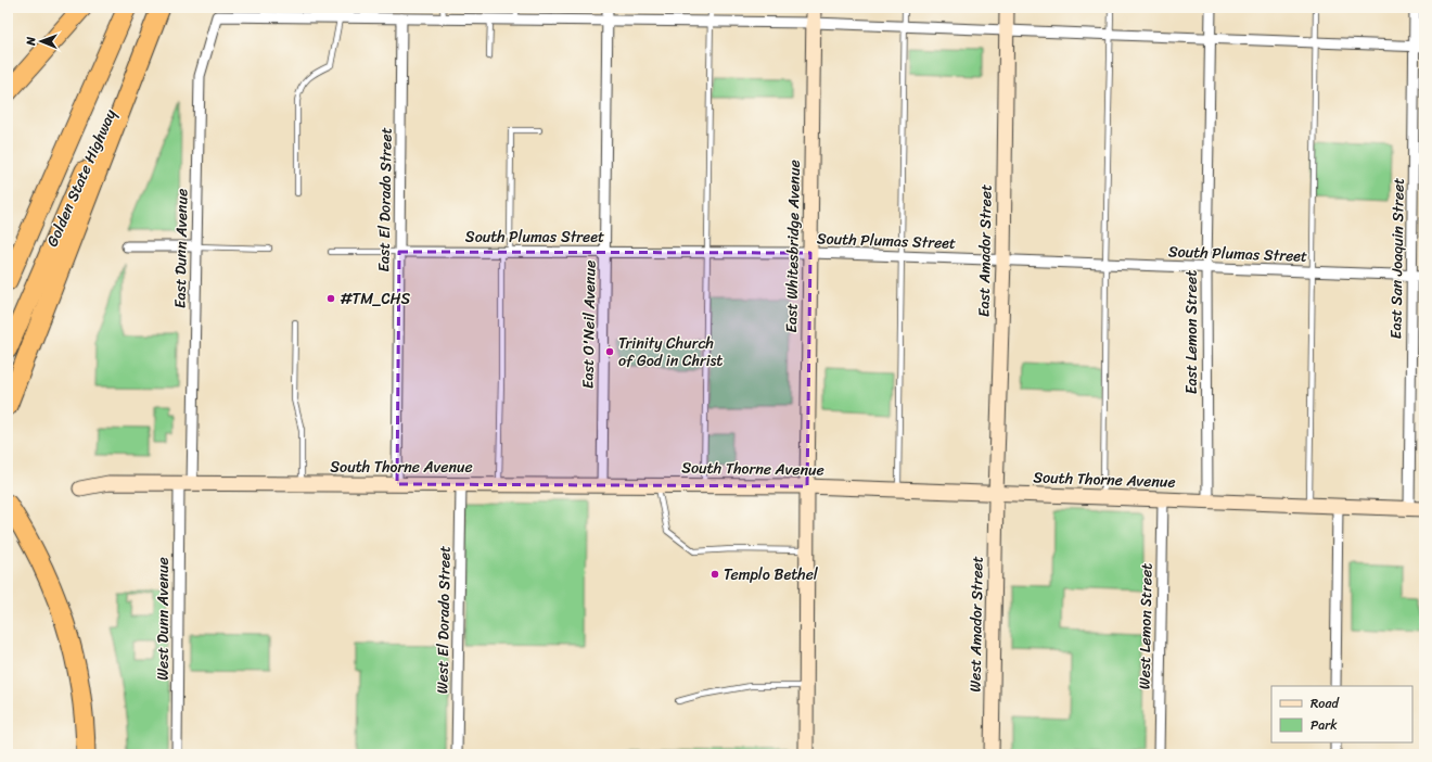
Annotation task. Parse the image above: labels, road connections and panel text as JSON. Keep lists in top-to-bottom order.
{
  "streets": {
    "highway": ["Golden State Highway"],
    "main road": [
      "East Whitesbridge Avenue",
      "East Amador Street",
      "South Thorne Avenue",
      "West Amador Street"
    ],
    "street": [
      "East El Dorado Street",
      "South Plumas Street",
      "East Dunn Avenue",
      "East San Joaquin Street",
      "East O'Neil Avenue",
      "East Lemon Street",
      "West Dunn Avenue",
      "West El Dorado Street",
      "West Lemon Street"
    ]
  },
  "crossings": [
    ["East El Dorado Street", "South Plumas Street"],
    ["East El Dorado Street", "South Thorne Avenue"],
    ["South Plumas Street", "East Whitesbridge Avenue"],
    ["South Plumas Street", "East Amador Street"],
    ["South Plumas Street", "East San Joaquin Street"],
    ["South Plumas Street", "East O'Neil Avenue"],
    ["South Plumas Street", "East Lemon Street"],
    ["East Whitesbridge Avenue", "South Thorne Avenue"],
    ["East Dunn Avenue", "South Thorne Avenue"],
    ["East Dunn Avenue", "West Dunn Avenue"],
    ["East Amador Street", "South Thorne Avenue"],
    ["East Amador Street", "West Amador Street"],
    ["East San Joaquin Street", "South Thorne Avenue"],
    ["East O'Neil Avenue", "South Thorne Avenue"],
    ["East Lemon Street", "South Thorne Avenue"],
    ["South Thorne Avenue", "West Dunn Avenue"],
    ["South Thorne Avenue", "West El Dorado Street"],
    ["South Thorne Avenue", "West Amador Street"],
    ["South Thorne Avenue", "West Lemon Street"]
  ],
  "places": ["#TM_CHS", "Trinity Church of God in Christ", "Templo Bethel"],
  "legend": ["Road", "Park"],
  "north": "left"
}
